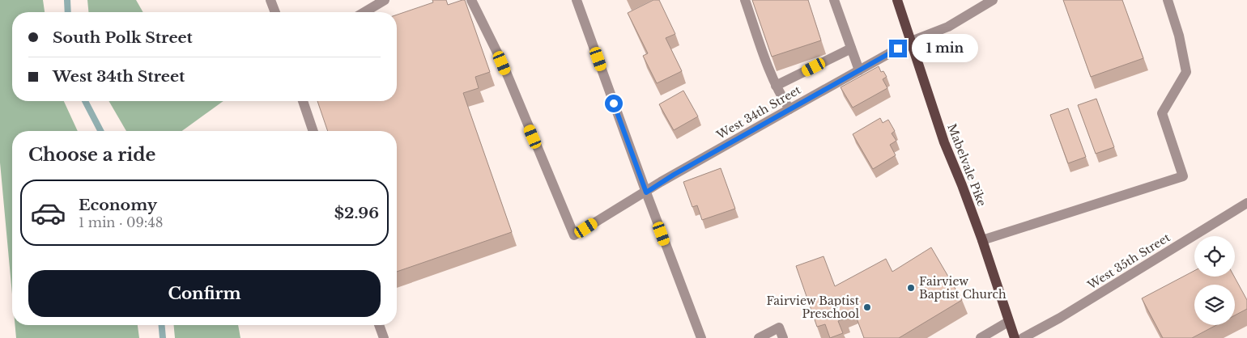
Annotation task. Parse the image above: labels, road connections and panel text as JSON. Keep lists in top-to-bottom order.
{
  "streets": {
    "main road": ["Mabelvale Pike"],
    "street": ["West 34th Street", "West 35th Street"]
  },
  "crossings": [
    ["West 34th Street", "Mabelvale Pike"]
  ],
  "places": ["Fairview Baptist Church", "Fairview Baptist Preschool"],
  "page": {
    "banner": ["South Polk Street", "West 34th Street"],
    "bubble": "1 min",
    "heading": "Choose a ride",
    "list": [
      {
        "name": "Economy",
        "note": "1 min · 09:48",
        "value": "$2.96"
      }
    ],
    "buttons": "Confirm"
  }
}
